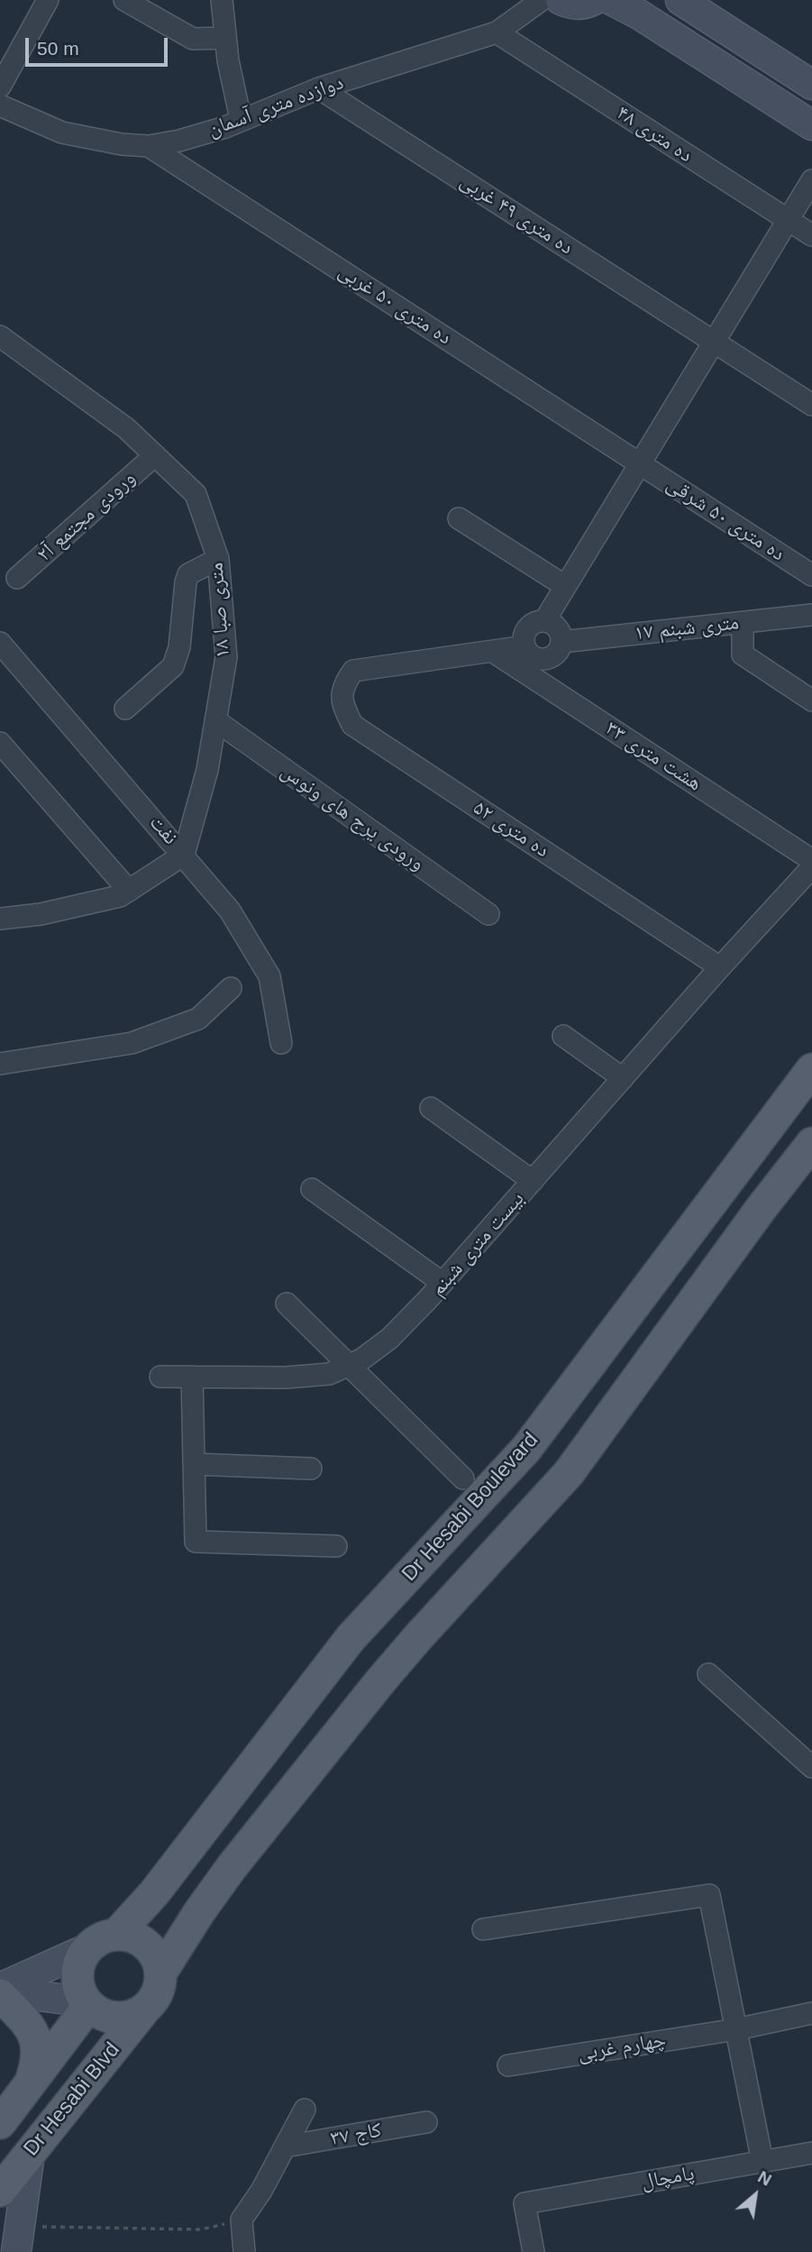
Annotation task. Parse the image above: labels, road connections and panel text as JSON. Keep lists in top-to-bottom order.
{
  "streets": {
    "main road": ["Dr Hesabi Boulevard", "Dr Hesabi Blvd"],
    "street": [
      "دوازده متری آسمان",
      "ده متری ۴۸",
      "ده متری ۴۹ غربی",
      "ده متری ۵۰ غربی",
      "ورودی مجتمع آ۲",
      "ده متری ۵۰ شرقی",
      "متری صبا ۱۸",
      "۱۷ متری شبنم",
      "هشت متری ۳۳",
      "ورودی یرج های ونوس",
      "ده متری ۵۲",
      "نفت",
      "بیست متری شبنم",
      "چهارم غربی",
      "کاج ۳۷",
      "پامچال"
    ]
  },
  "crossings": [
    ["دوازده متری آسمان", "ده متری ۴۸"],
    ["دوازده متری آسمان", "ده متری ۴۹ غربی"],
    ["دوازده متری آسمان", "ده متری ۵۰ غربی"],
    ["ده متری ۵۰ غربی", "ده متری ۵۰ شرقی"],
    ["ورودی مجتمع آ۲", "متری صبا ۱۸"],
    ["متری صبا ۱۸", "ورودی یرج های ونوس"],
    ["متری صبا ۱۸", "نفت"],
    ["هشت متری ۳۳", "ده متری ۵۲"],
    ["ده متری ۵۲", "بیست متری شبنم"],
    ["Dr Hesabi Boulevard", "Dr Hesabi Blvd"]
  ],
  "scale_bar": "50 m",
  "north": "top right"
}
